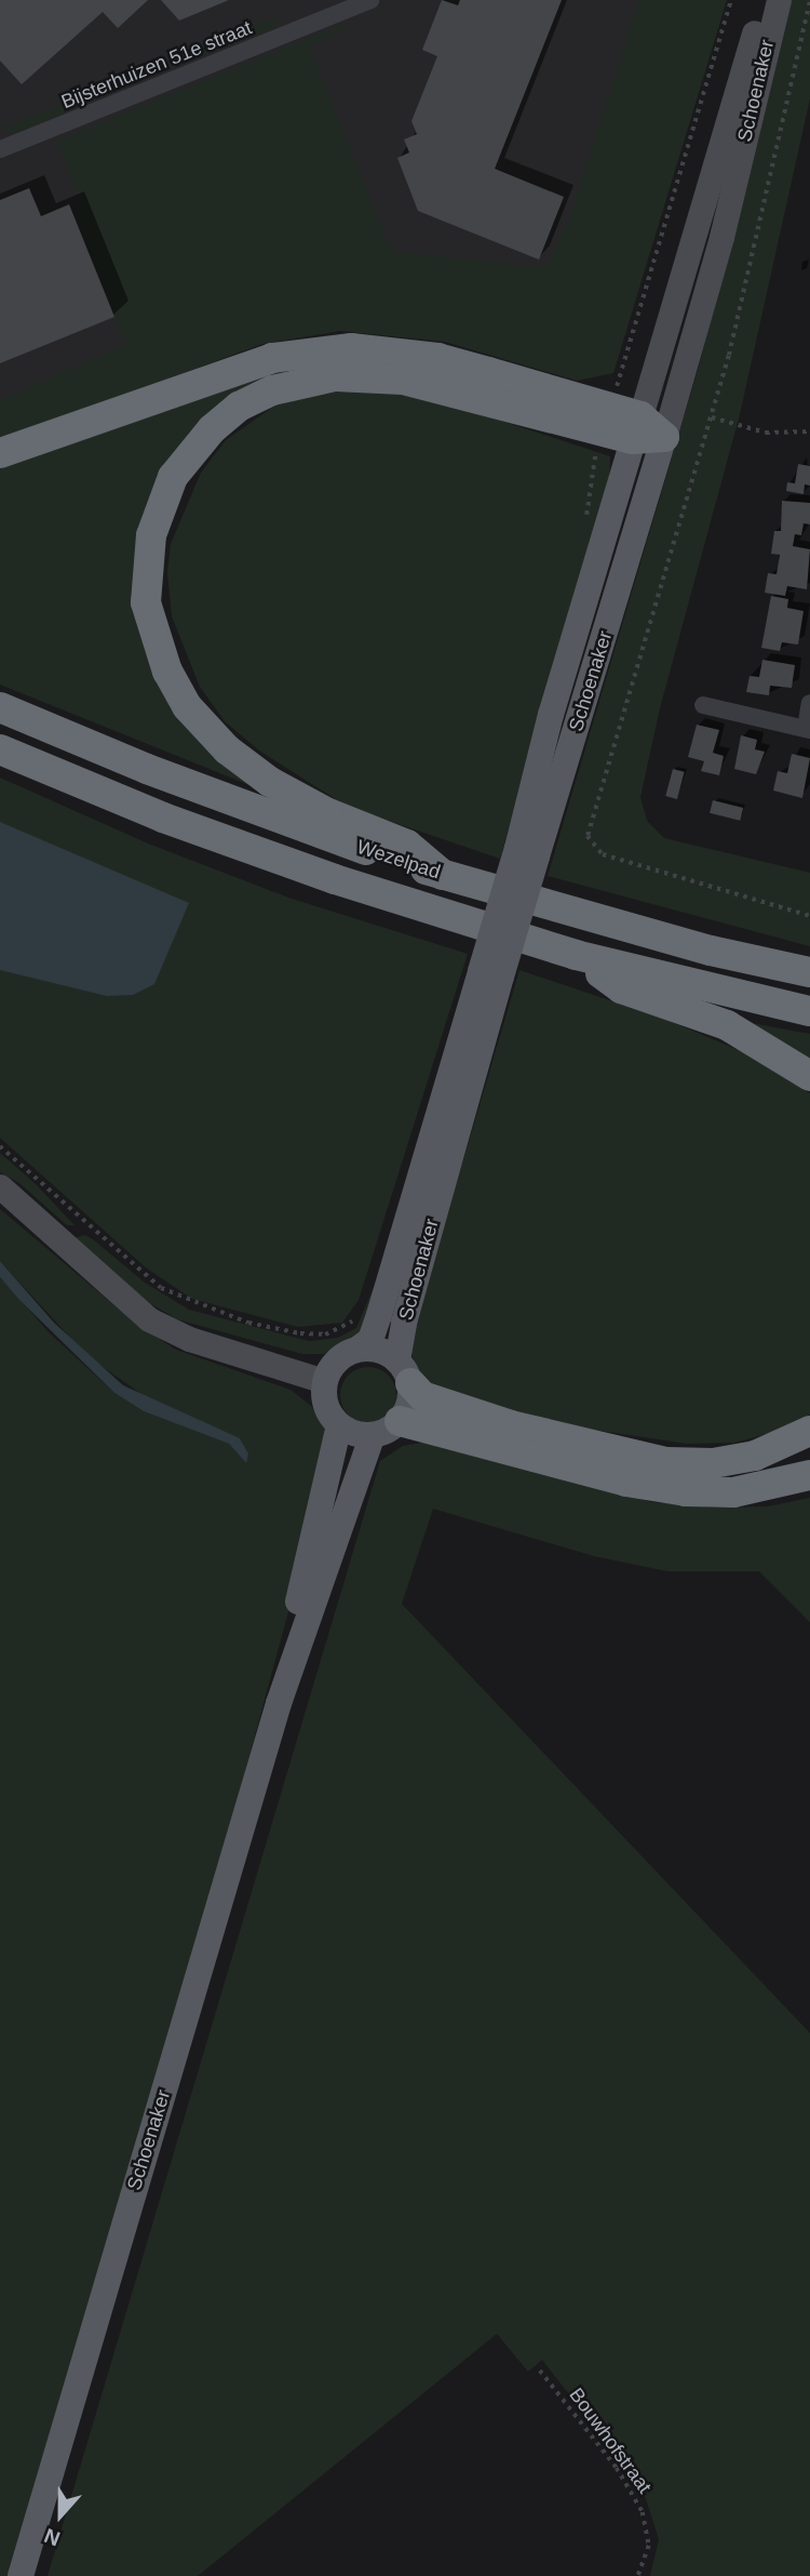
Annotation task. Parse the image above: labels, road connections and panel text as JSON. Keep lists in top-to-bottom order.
{
  "streets": {
    "highway": ["Wezelpad"],
    "main road": ["Schoenaker"],
    "street": ["Bijsterhuizen 51e straat"],
    "path": ["Bouwhofstraat"]
  },
  "north": "bottom"
}
